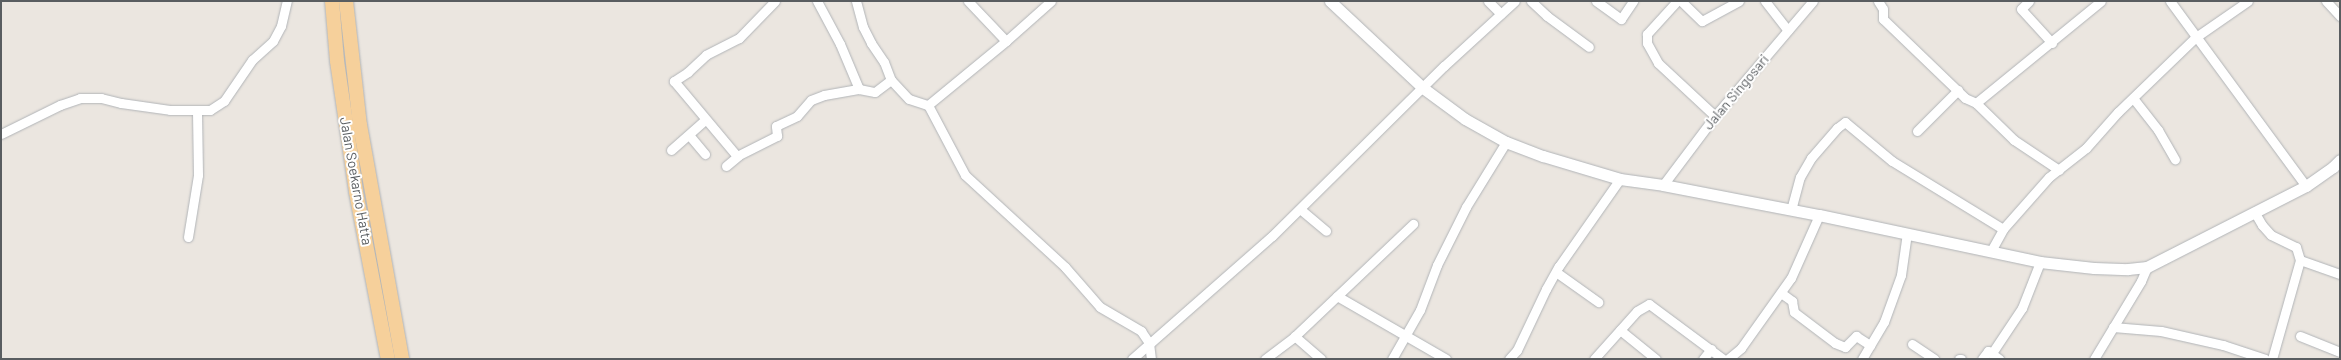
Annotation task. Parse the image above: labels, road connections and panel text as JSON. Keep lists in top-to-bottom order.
{
  "streets": {
    "highway": ["Jalan Soekarno Hatta"],
    "street": ["Jalan Singosari"]
  }
}
